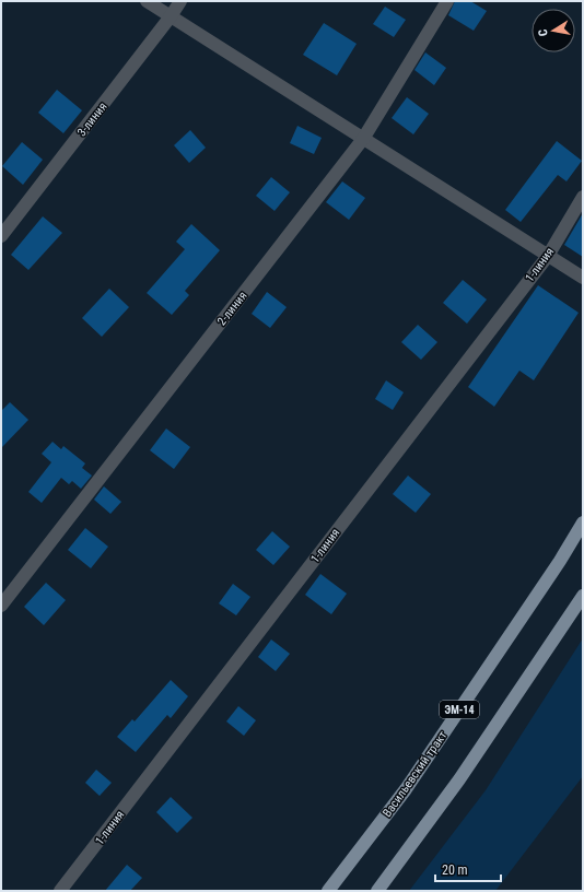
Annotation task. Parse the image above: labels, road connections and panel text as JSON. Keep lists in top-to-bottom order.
{
  "streets": {
    "main road": ["ЭМ-14", "Васильевский тракт"],
    "street": ["3-линия", "1-линия", "2-линия"]
  },
  "scale_bar": "20 m",
  "north": "left"
}
